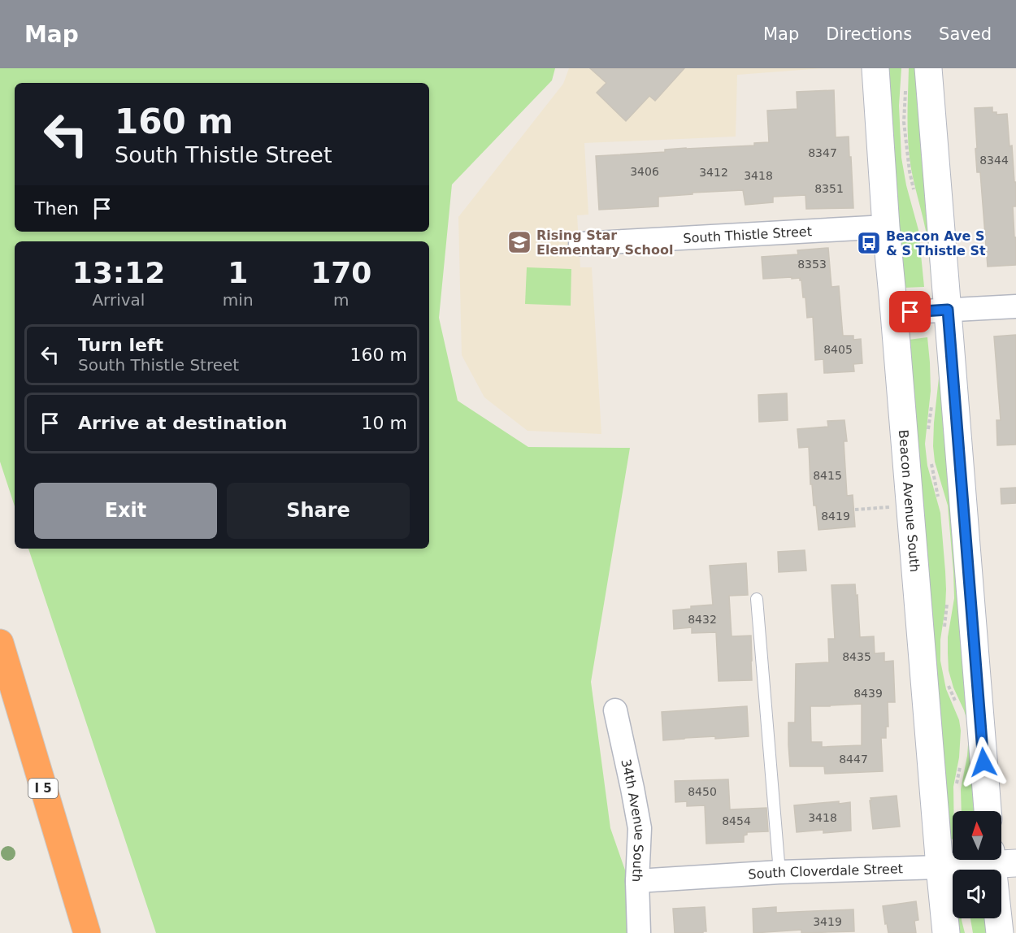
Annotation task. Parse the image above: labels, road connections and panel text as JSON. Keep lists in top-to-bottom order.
{
  "streets": {
    "highway": ["I 5"],
    "main road": ["Beacon Avenue South", "South Cloverdale Street"],
    "street": ["South Thistle Street", "34th Avenue South"]
  },
  "crossings": [
    ["South Thistle Street", "Beacon Avenue South"],
    ["Beacon Avenue South", "South Cloverdale Street"],
    ["34th Avenue South", "South Cloverdale Street"]
  ],
  "places": {
    "school or university": ["Rising Star Elementary School"],
    "bus stop": ["Beacon Ave S & S Thistle St"]
  },
  "house_numbers": [
    "8347",
    "8344",
    "3406",
    "3412",
    "3418",
    "8351",
    "8353",
    "8405",
    "8415",
    "8419",
    "8432",
    "8435",
    "8439",
    "8447",
    "8450",
    "3418",
    "8454",
    "3419"
  ],
  "north": "top",
  "page": {
    "header": "Map",
    "nav": ["Map", "Directions", "Saved"],
    "turn": ["160 m", "South Thistle Street"],
    "then": "Then",
    "eta": [
      "13:12",
      "Arrival",
      "1",
      "min",
      "170",
      "m"
    ],
    "list": [
      {
        "name": "Turn left",
        "note": "South Thistle Street",
        "value": "160 m"
      },
      {
        "name": "Arrive at destination",
        "value": "10 m"
      }
    ],
    "buttons": ["Exit", "Share"]
  }
}
